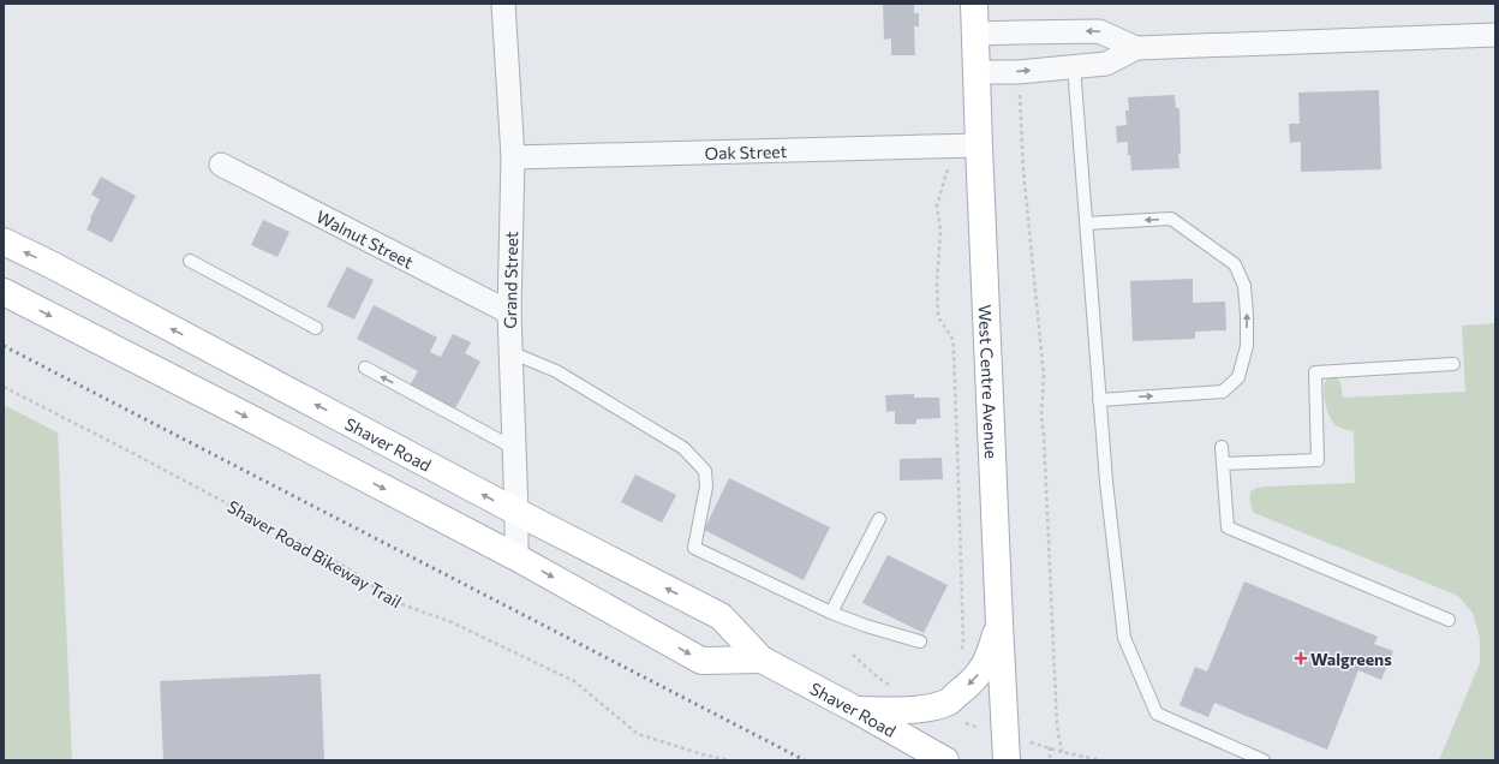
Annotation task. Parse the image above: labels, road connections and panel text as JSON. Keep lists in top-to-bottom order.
{
  "streets": {
    "main road": ["West Centre Avenue", "Shaver Road"],
    "street": ["Oak Street", "Walnut Street", "Grand Street"],
    "path": ["Shaver Road Bikeway Trail"]
  },
  "crossings": [
    ["Oak Street", "Grand Street"],
    ["Oak Street", "West Centre Avenue"],
    ["Walnut Street", "Grand Street"],
    ["Grand Street", "Shaver Road"]
  ],
  "places": {
    "health": ["Walgreens"]
  }
}
